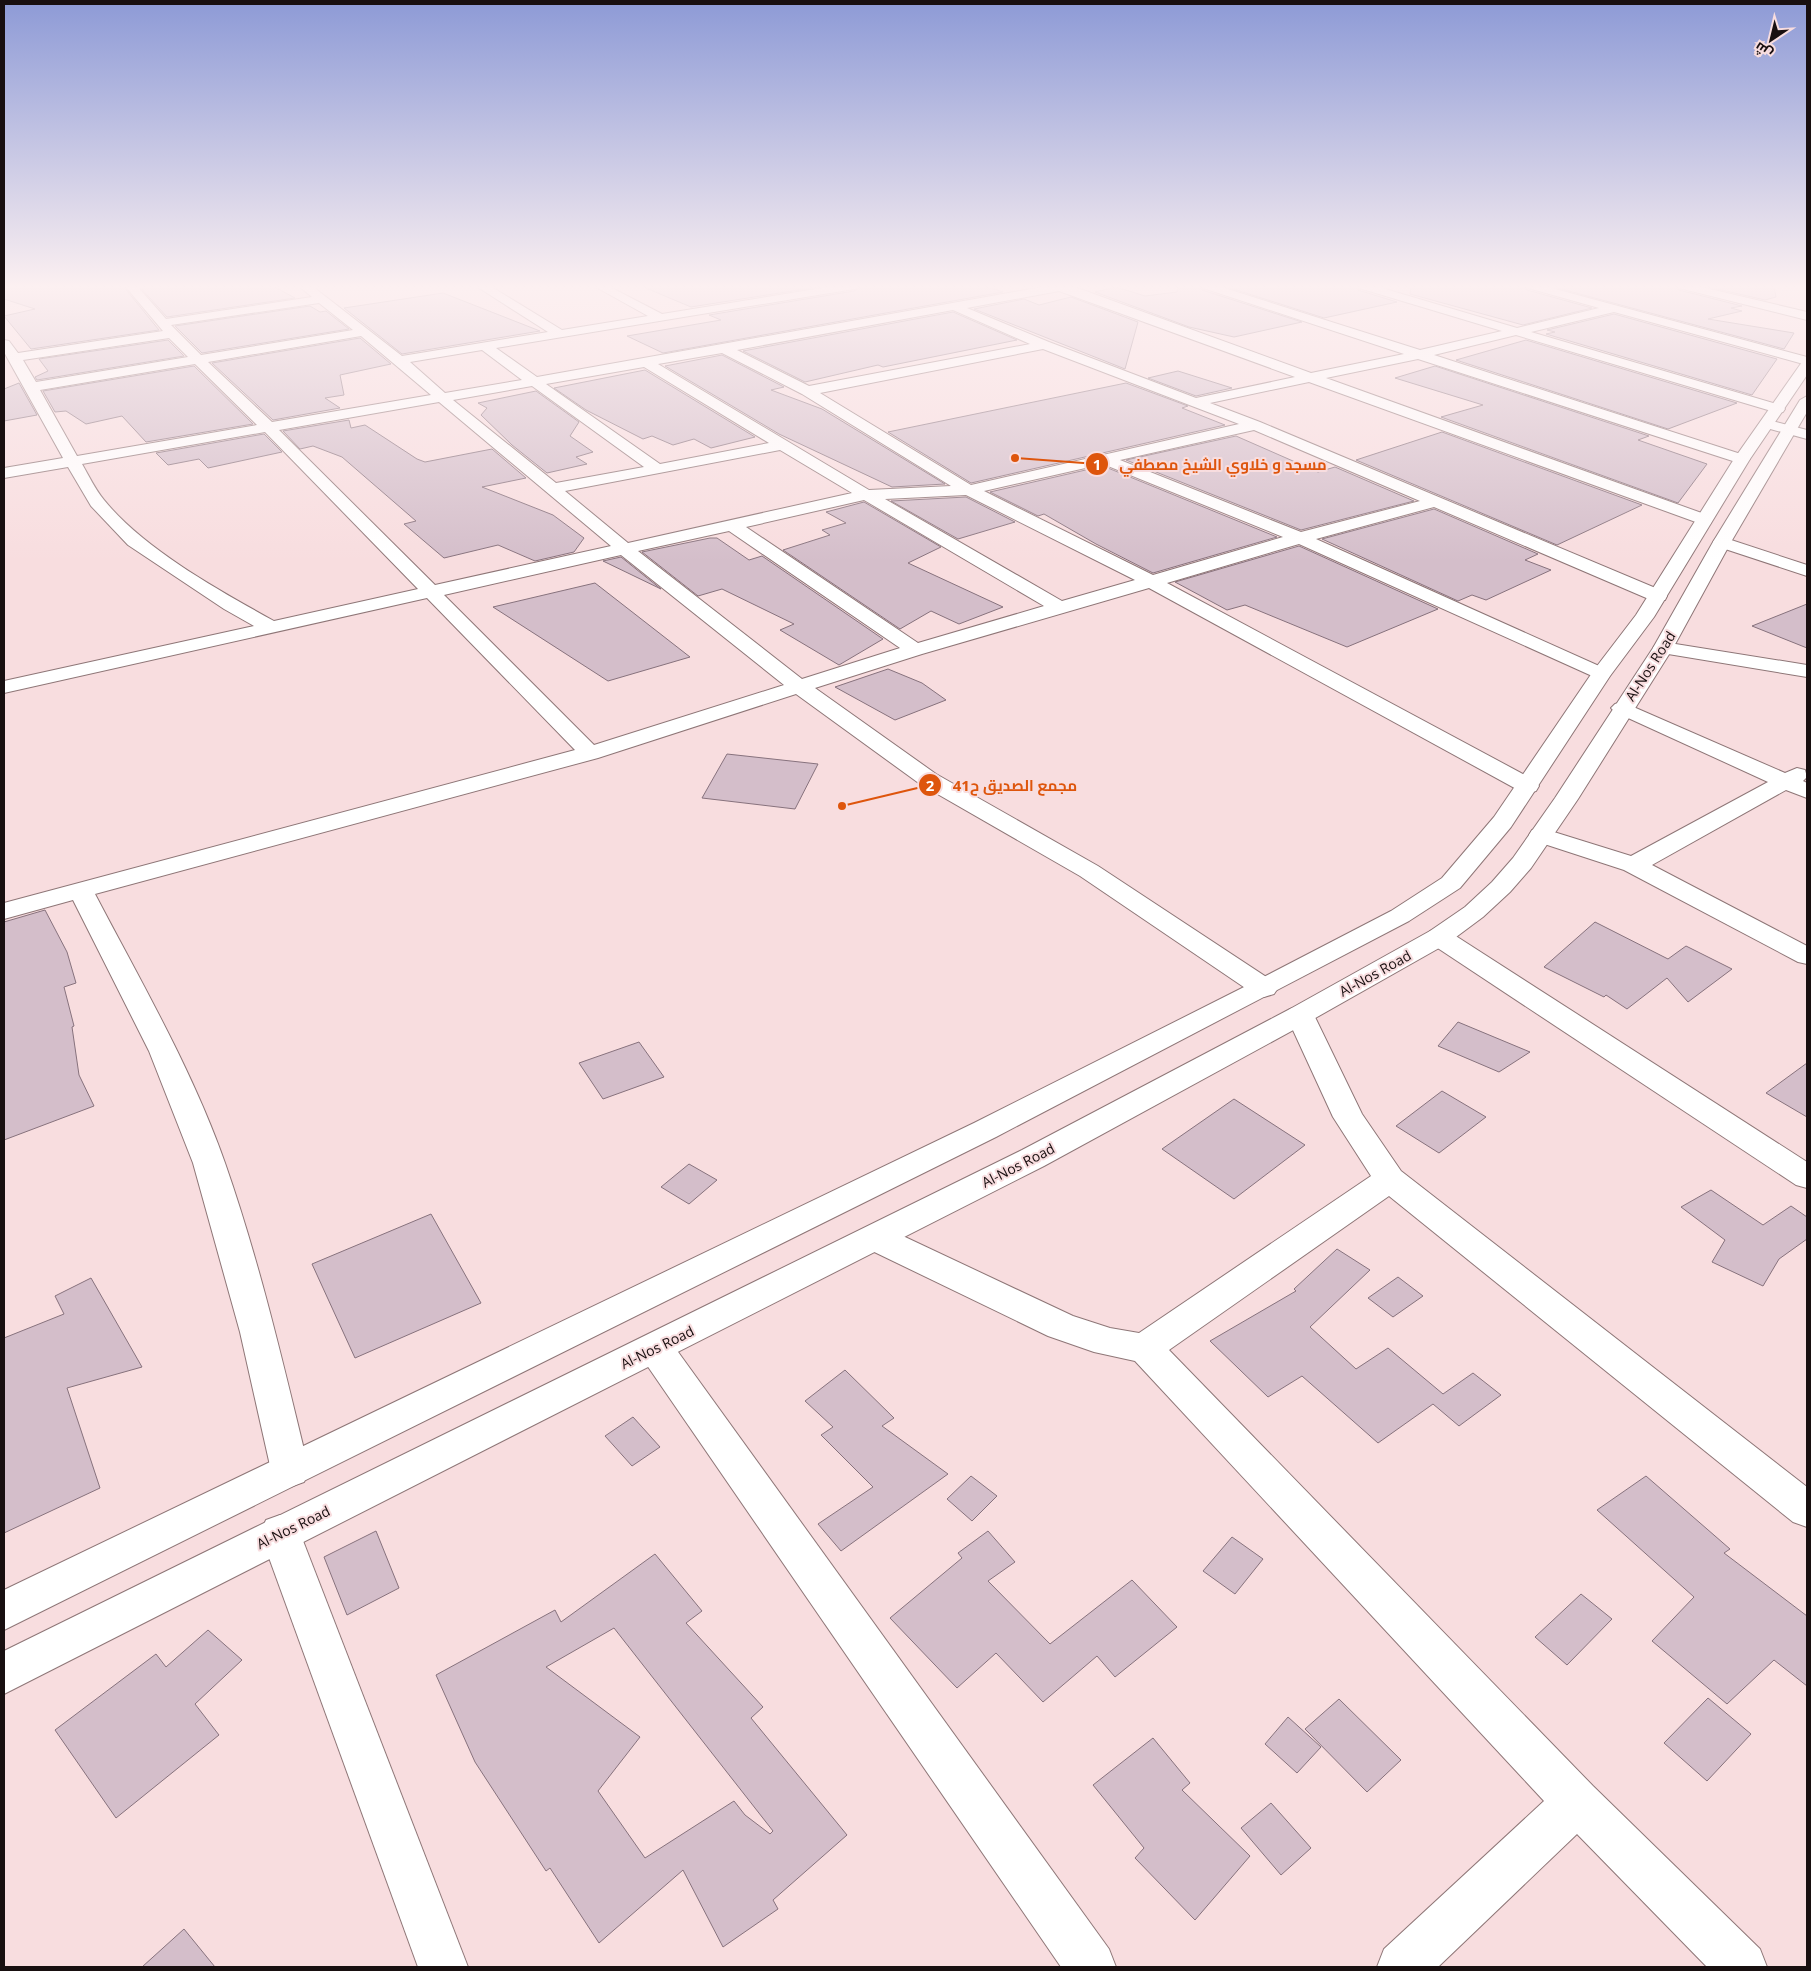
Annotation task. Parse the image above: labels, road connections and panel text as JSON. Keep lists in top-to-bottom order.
{
  "streets": {
    "street": ["Al-Nos Road"]
  },
  "places": ["مسجد و خلاوي الشيخ مصطفي", "مجمع الصديق ح41"],
  "north": "bottom left"
}
